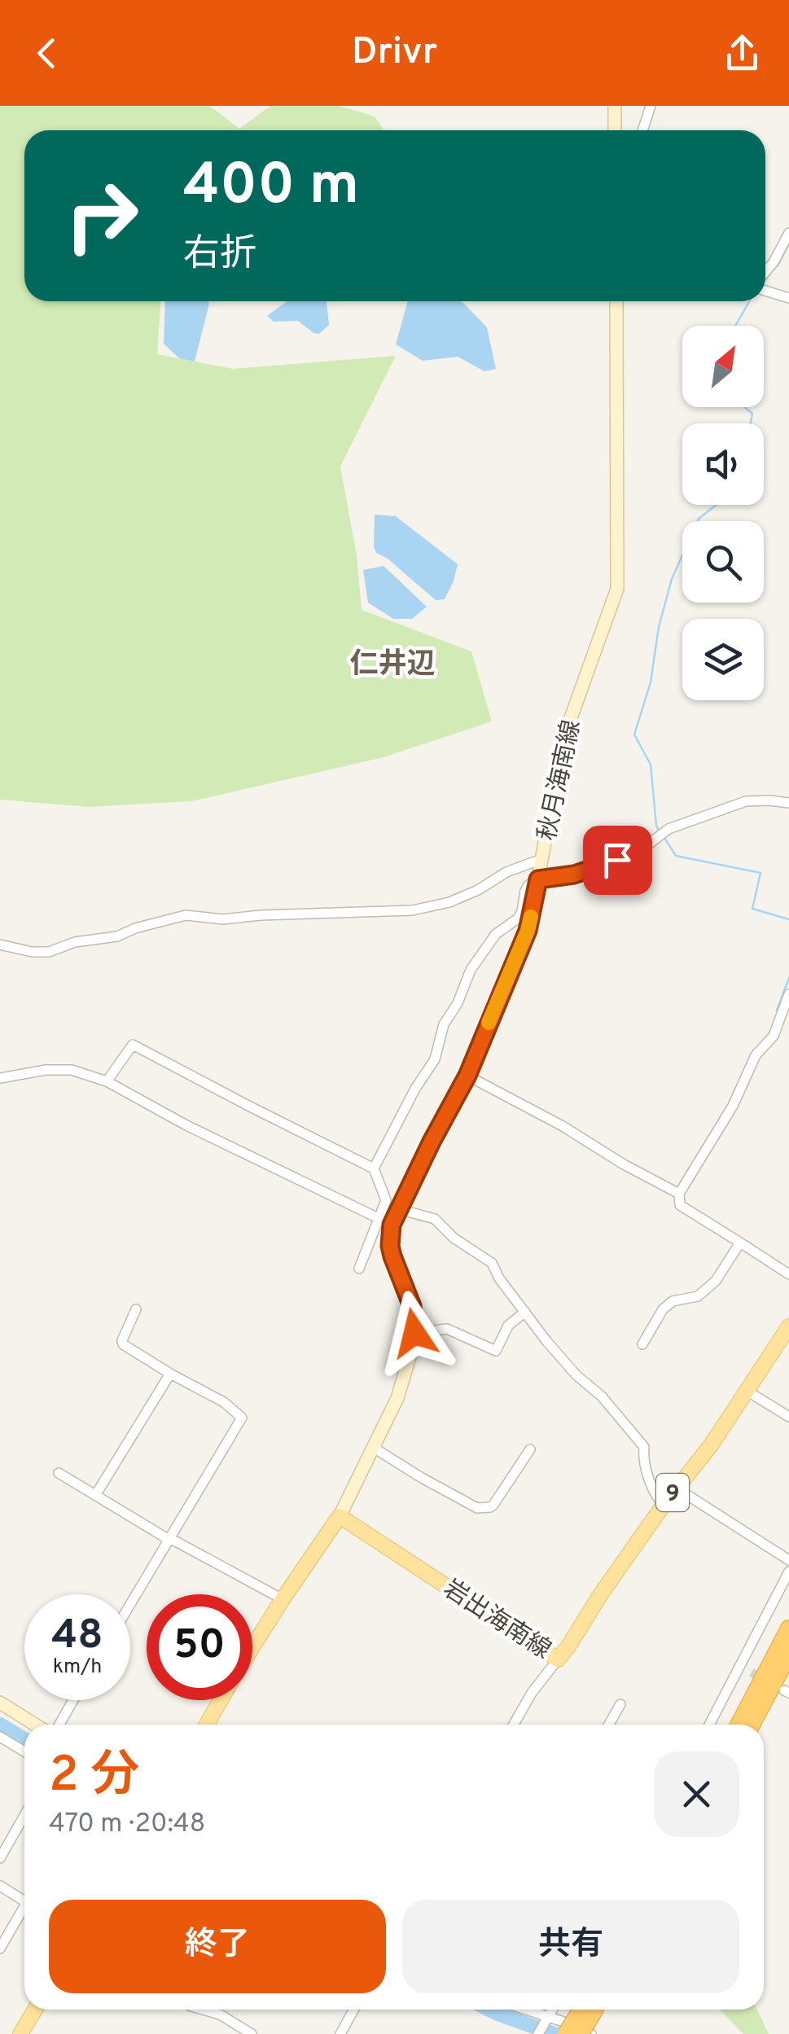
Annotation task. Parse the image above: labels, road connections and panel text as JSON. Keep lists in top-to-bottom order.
{
  "streets": {
    "main road": ["秋月海南線", "9", "岩出海南線"]
  },
  "crossings": [
    ["秋月海南線", "岩出海南線"]
  ],
  "districts": ["仁井辺"],
  "north": "top right",
  "page": {
    "header": "Drivr",
    "turn": ["400 m", "右折"],
    "speed": "48 km/h",
    "limit": "50",
    "heading": ["2 分", "470 m · 20:48"],
    "buttons": ["終了", "共有"]
  }
}
